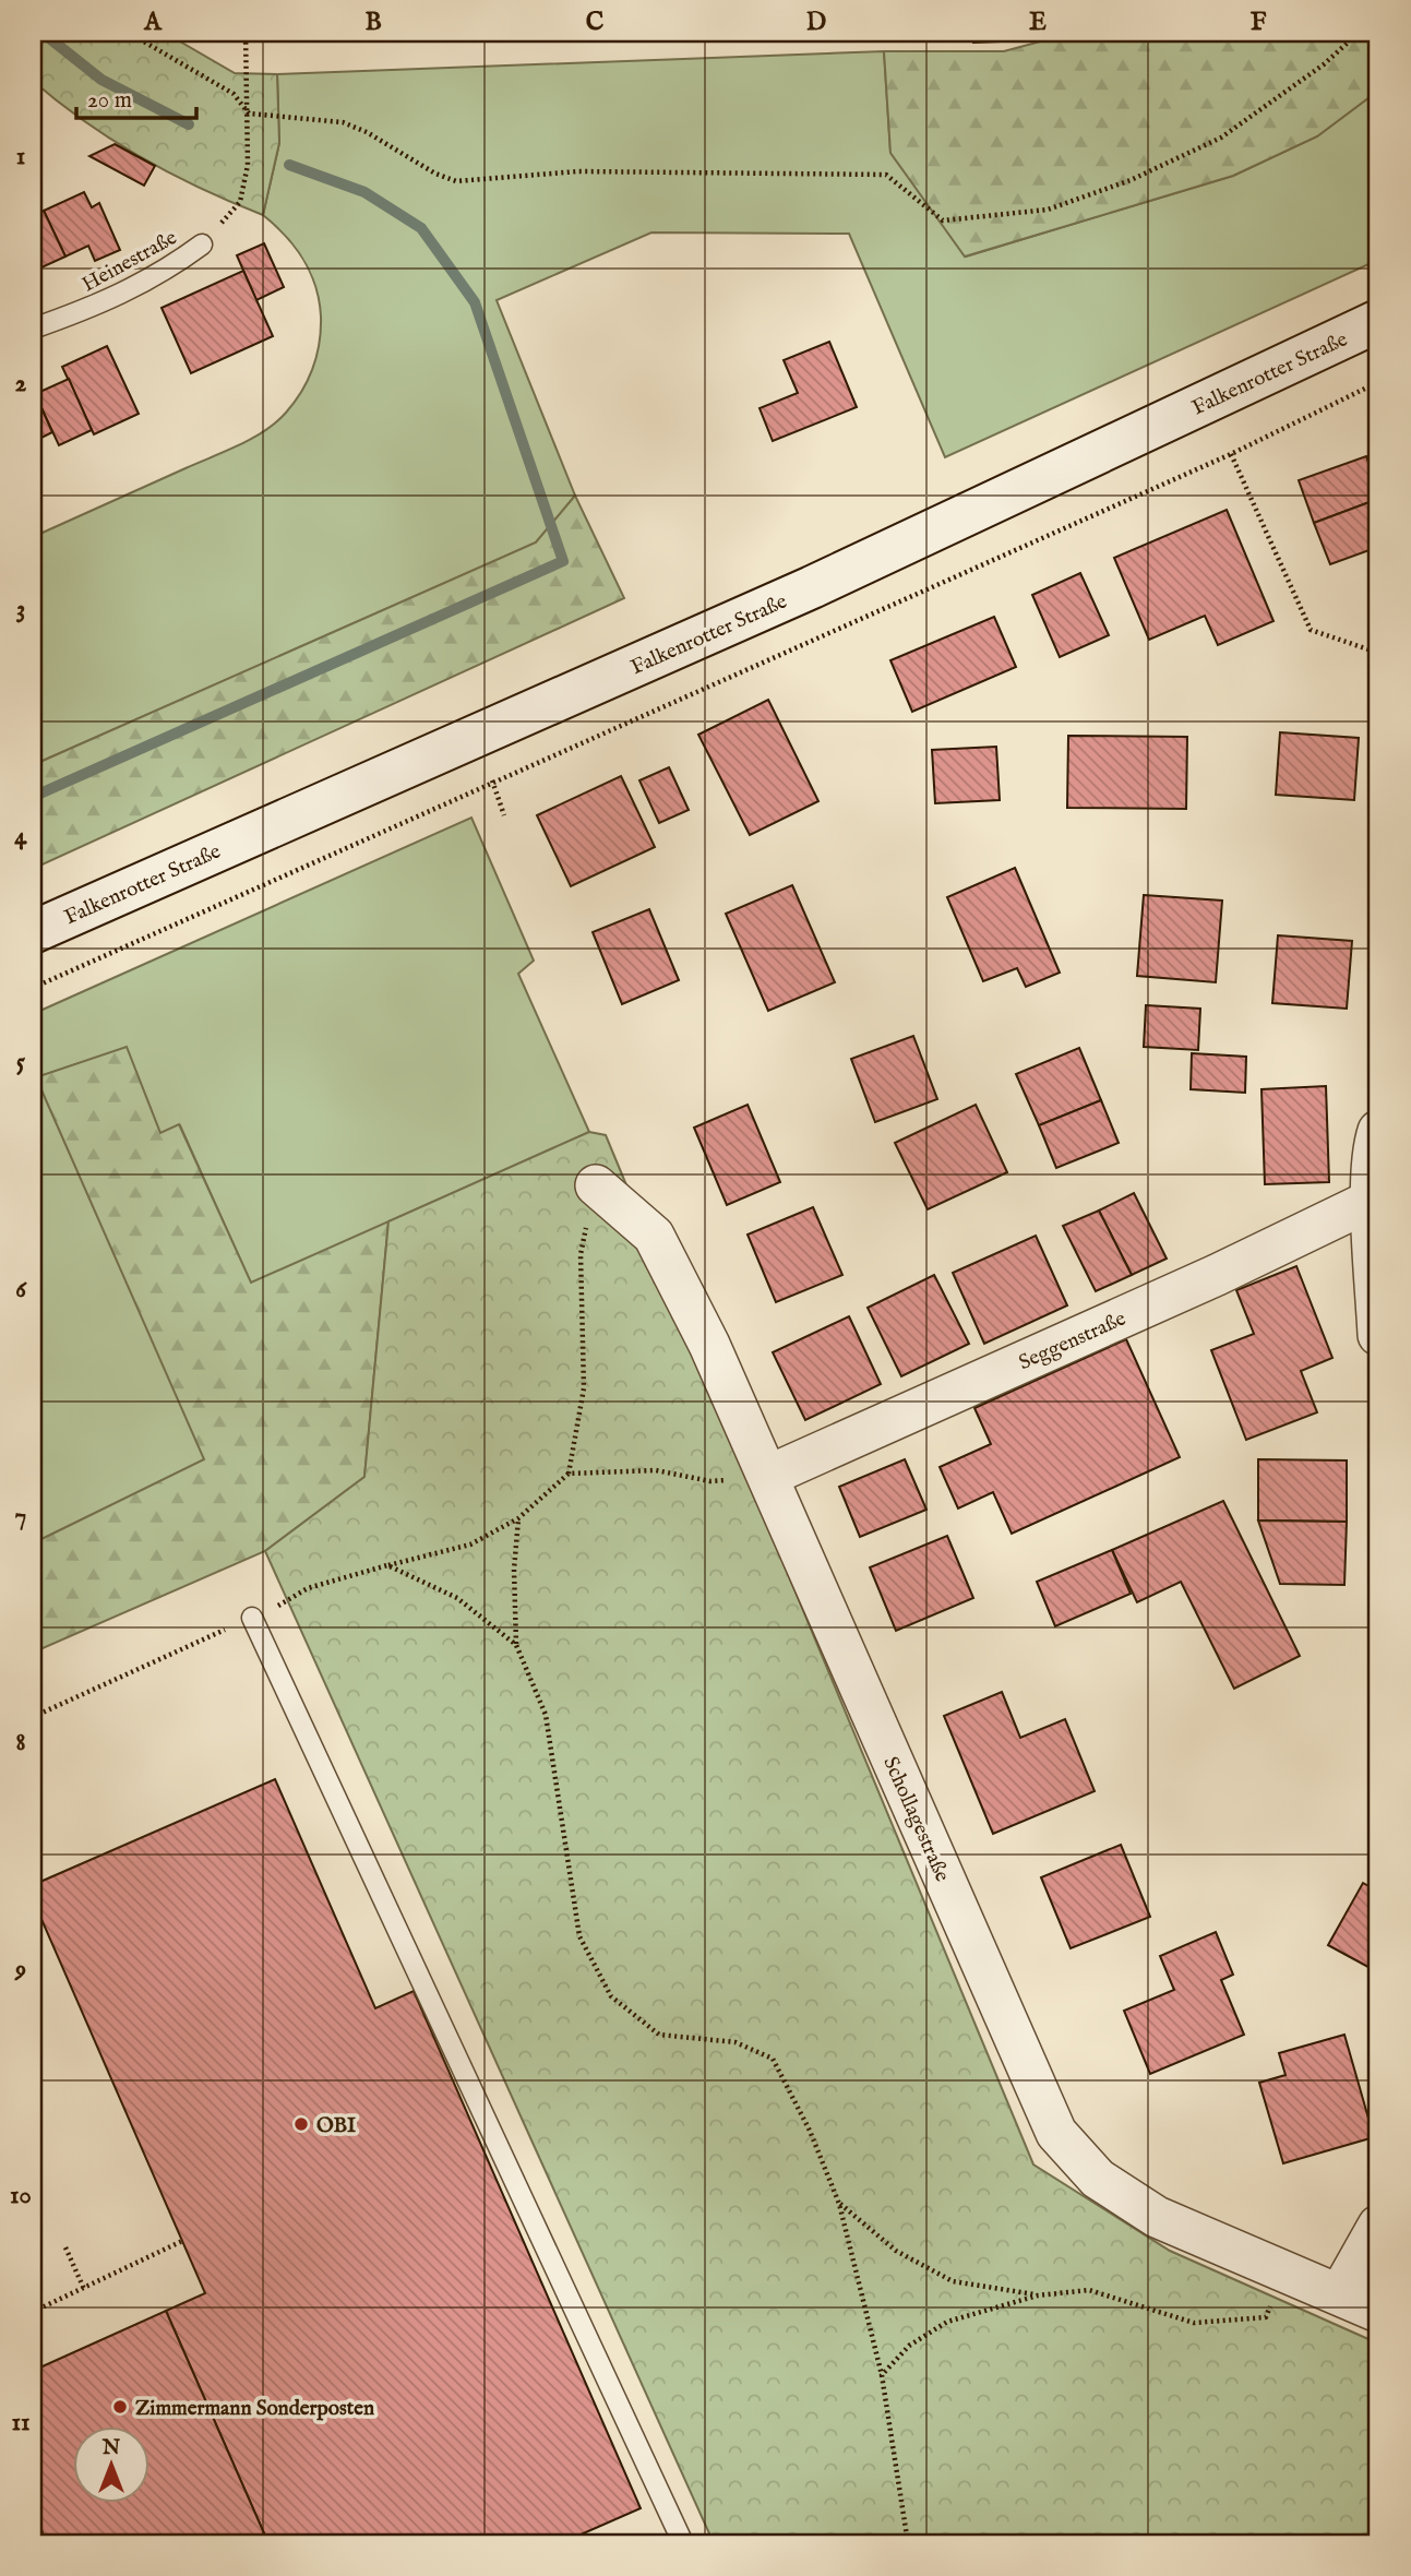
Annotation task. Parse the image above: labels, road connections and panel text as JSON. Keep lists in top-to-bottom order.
{
  "streets": {
    "main road": ["Falkenrotter Straße"],
    "street": ["Seggenstraße", "Schollagestraße"],
    "lane": ["Heinestraße"]
  },
  "crossings": [
    ["Seggenstraße", "Schollagestraße"]
  ],
  "places": ["OBI", "Zimmermann Sonderposten"],
  "scale_bar": "20 m",
  "north": "top",
  "grid": {
    "columns": [
      "A",
      "B",
      "C",
      "D",
      "E",
      "F"
    ],
    "rows": [
      "1",
      "2",
      "3",
      "4",
      "5",
      "6",
      "7",
      "8",
      "9",
      "10",
      "11"
    ]
  }
}
